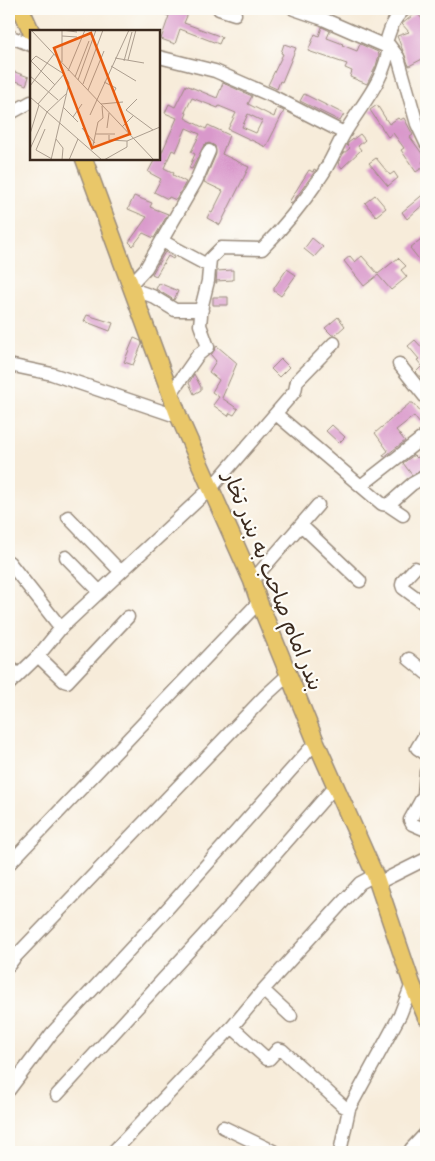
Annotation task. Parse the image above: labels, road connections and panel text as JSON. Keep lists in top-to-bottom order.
{
  "streets": {
    "main road": ["بندر امام صاحب به بندر تخار"]
  }
}
